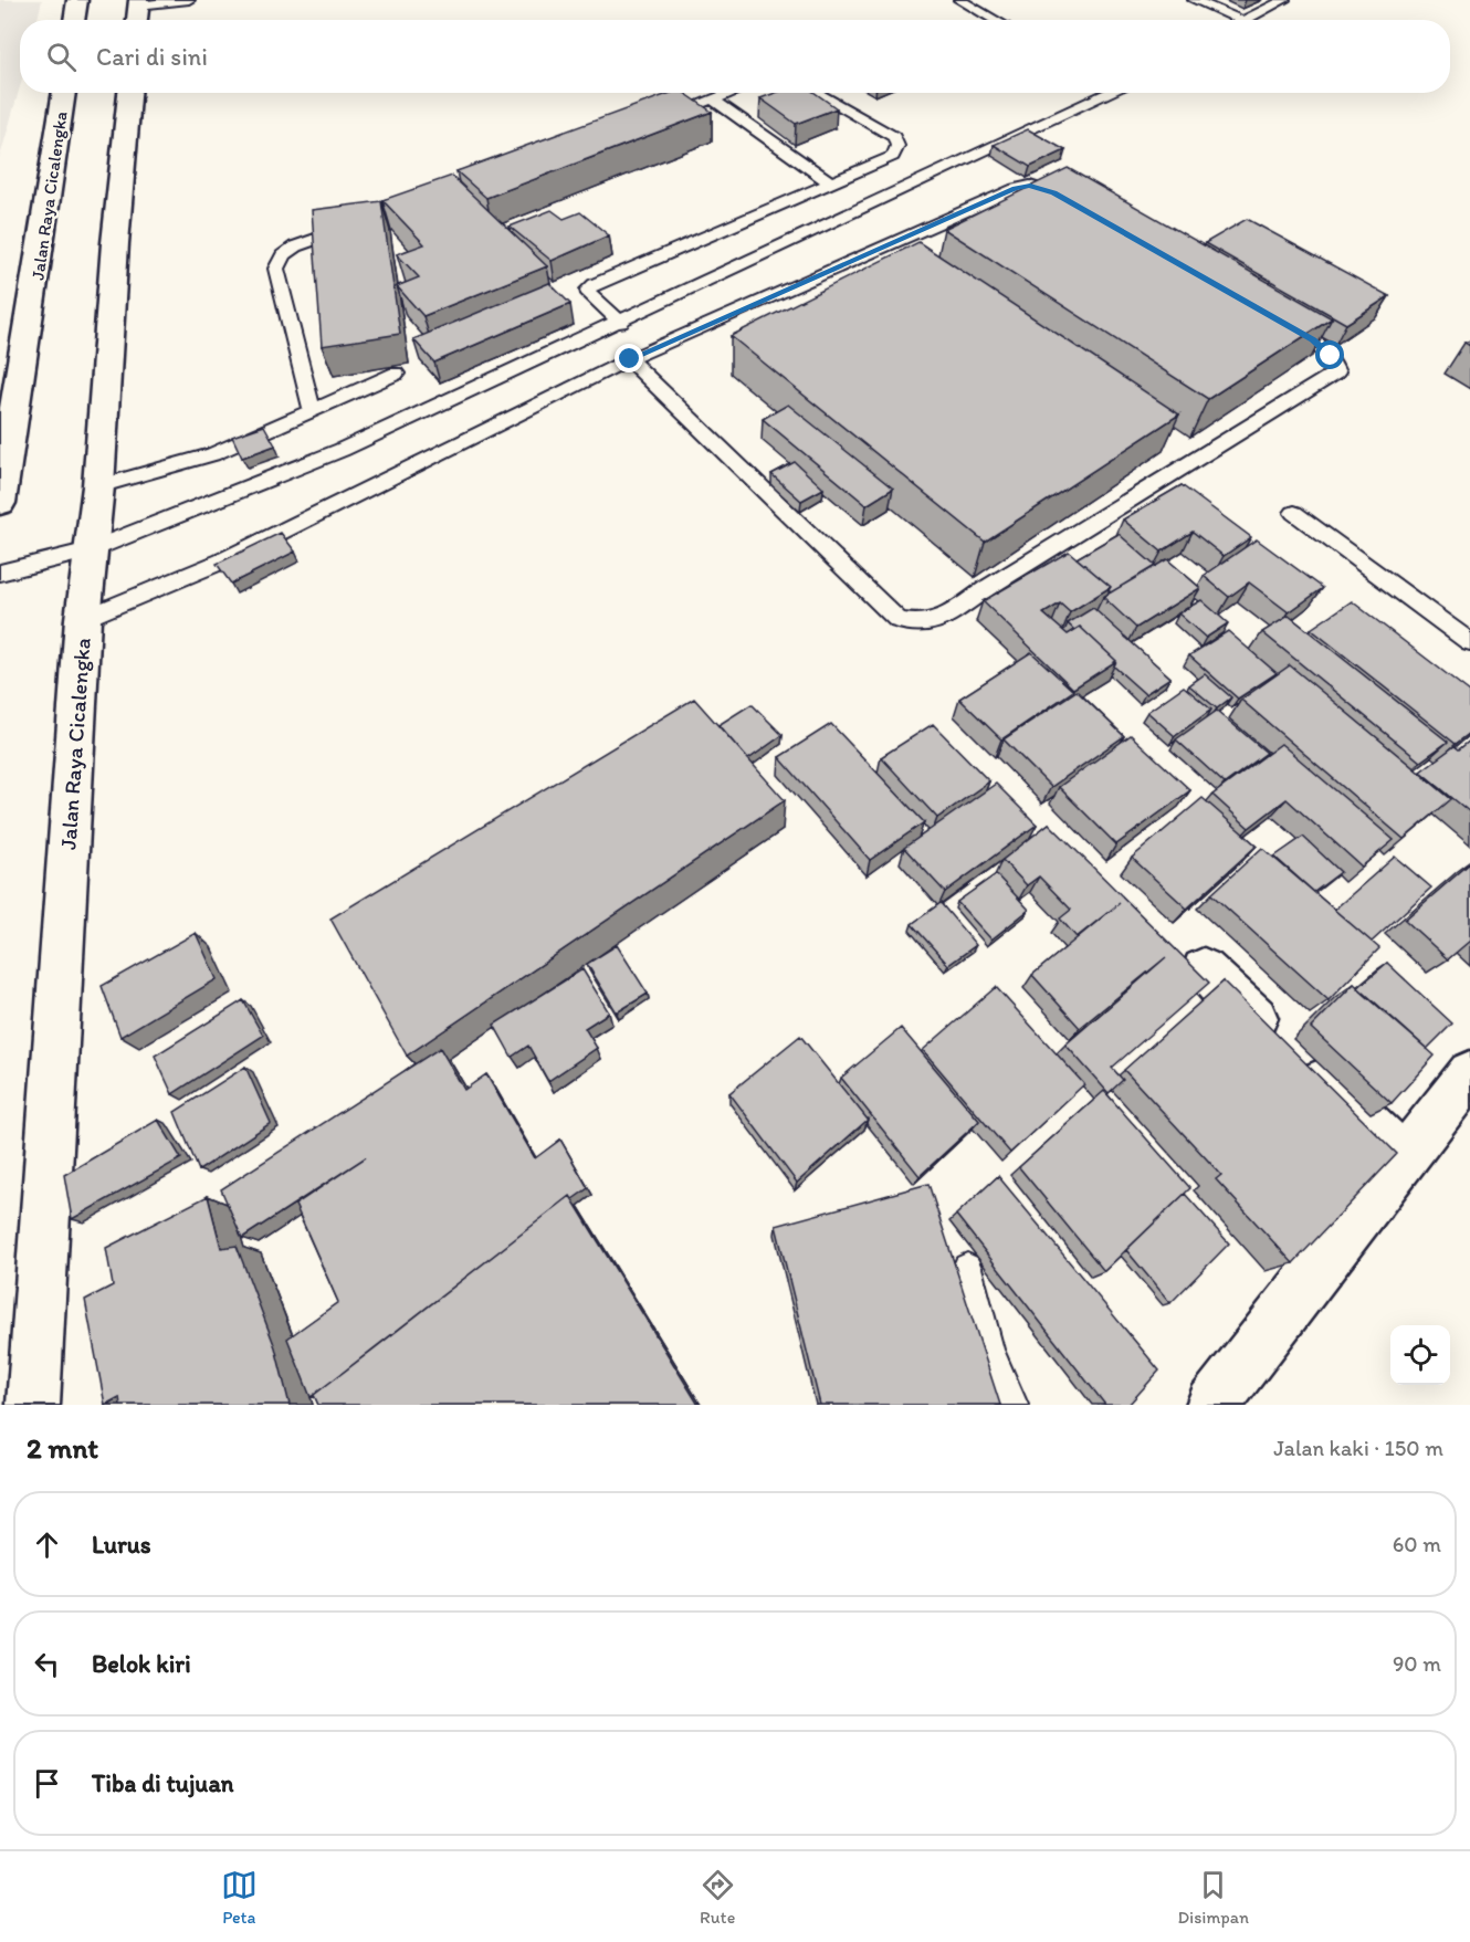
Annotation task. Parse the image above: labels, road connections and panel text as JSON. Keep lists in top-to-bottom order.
{
  "streets": {
    "main road": ["Jalan Raya Cicalengka"]
  },
  "page": {
    "search": "Cari di sini",
    "heading": ["2 mnt", "Jalan kaki · 150 m"],
    "list": [
      ["Lurus", "60 m"],
      ["Belok kiri", "90 m"],
      "Tiba di tujuan"
    ],
    "nav": ["Peta", "Rute", "Disimpan"]
  }
}
